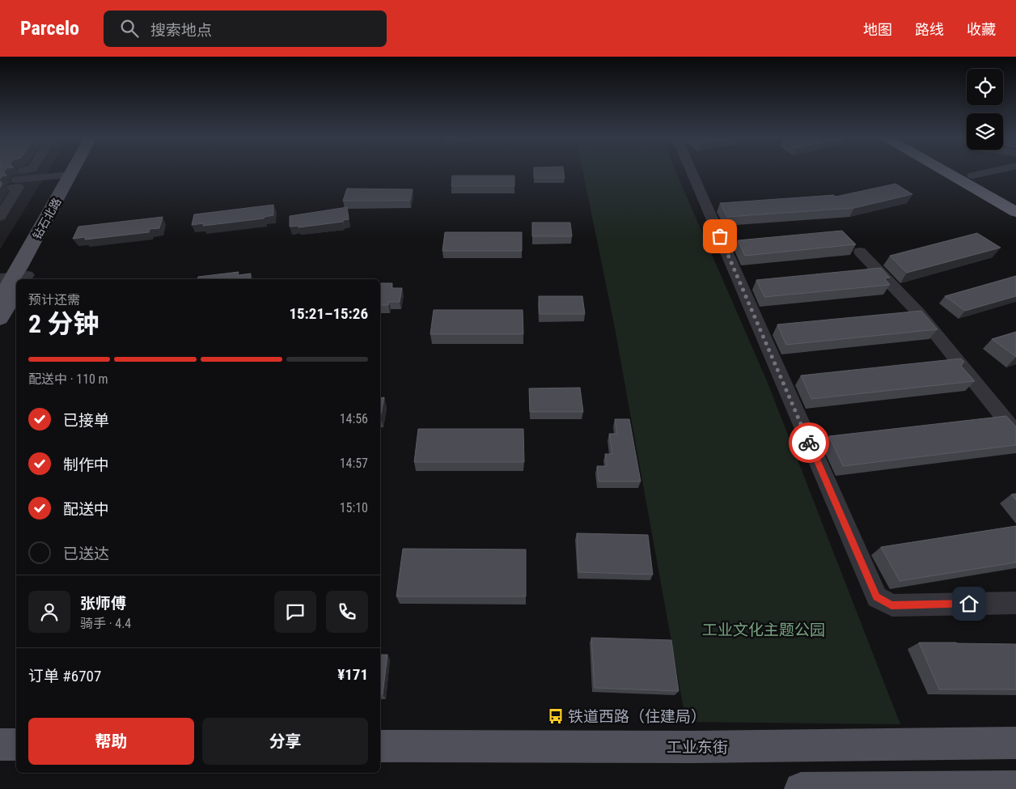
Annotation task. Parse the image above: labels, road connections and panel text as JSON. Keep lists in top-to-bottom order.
{
  "streets": {
    "main road": ["钻石北路", "工业东街"]
  },
  "parks": ["工业文化主题公园"],
  "places": {
    "bus stop": ["铁道西路（住建局）"]
  },
  "page": {
    "header": "Parcelo",
    "search": "搜索地点",
    "nav": ["地图", "路线", "收藏"],
    "heading": ["2 分钟", "预计还需", "15:21–15:26"],
    "panel": [
      "张师傅",
      "骑手 · 4.4",
      "订单 #6707",
      "¥171"
    ],
    "bar": "配送中 · 110 m",
    "list": [
      ["已接单", "14:56"],
      ["制作中", "14:57"],
      ["配送中", "15:10"],
      "已送达"
    ],
    "buttons": ["帮助", "分享"]
  }
}
